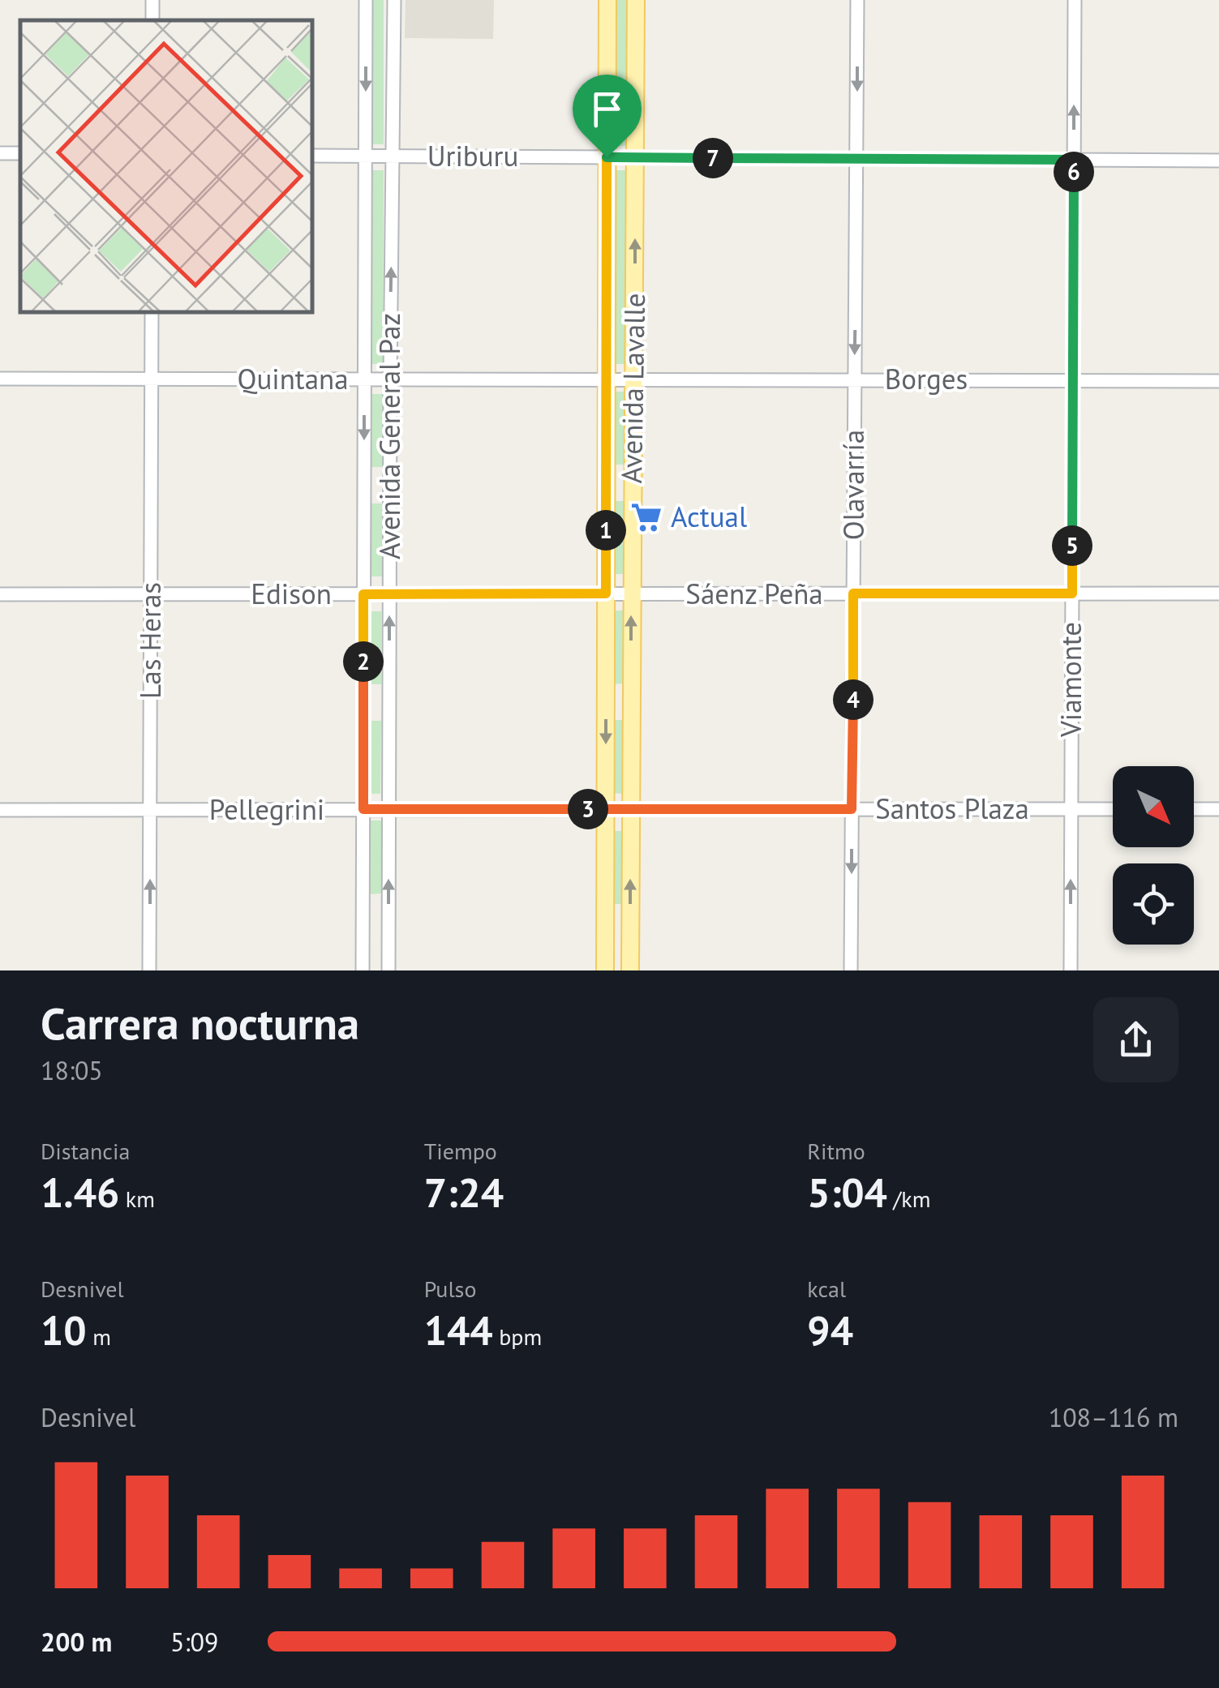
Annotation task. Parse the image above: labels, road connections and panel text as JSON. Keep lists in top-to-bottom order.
{
  "streets": {
    "main road": ["Avenida Lavalle"],
    "street": [
      "Uriburu",
      "Quintana",
      "Borges",
      "Avenida General Paz",
      "Olavarría",
      "Edison",
      "Sáenz Peña",
      "Las Heras",
      "Viamonte",
      "Santos Plaza",
      "Pellegrini"
    ]
  },
  "crossings": [
    ["Uriburu", "Avenida Lavalle"],
    ["Uriburu", "Avenida General Paz"],
    ["Uriburu", "Olavarría"],
    ["Uriburu", "Viamonte"],
    ["Quintana", "Borges"],
    ["Quintana", "Avenida Lavalle"],
    ["Quintana", "Avenida General Paz"],
    ["Quintana", "Las Heras"],
    ["Borges", "Avenida Lavalle"],
    ["Borges", "Olavarría"],
    ["Borges", "Viamonte"],
    ["Avenida Lavalle", "Edison"],
    ["Avenida Lavalle", "Sáenz Peña"],
    ["Avenida Lavalle", "Santos Plaza"],
    ["Avenida Lavalle", "Pellegrini"],
    ["Avenida General Paz", "Edison"],
    ["Avenida General Paz", "Pellegrini"],
    ["Olavarría", "Sáenz Peña"],
    ["Olavarría", "Santos Plaza"],
    ["Edison", "Sáenz Peña"],
    ["Edison", "Las Heras"],
    ["Sáenz Peña", "Viamonte"],
    ["Las Heras", "Pellegrini"],
    ["Viamonte", "Santos Plaza"],
    ["Santos Plaza", "Pellegrini"]
  ],
  "one_way": ["Olavarría"],
  "places": {
    "supermarket": ["Actual"]
  },
  "north": "bottom right",
  "page": {
    "pins": [
      "7",
      "6",
      "1",
      "5",
      "2",
      "4",
      "3"
    ],
    "heading": ["Carrera nocturna", "18:05"],
    "stats": [
      ["Distancia", "1.46 km"],
      ["Tiempo", "7:24"],
      ["Ritmo", "5:04 /km"],
      ["Desnivel", "10 m"],
      ["Pulso", "144 bpm"],
      ["kcal", "94"]
    ],
    "chart": ["Desnivel", "108–116 m"],
    "list": [
      {
        "name": "200 m",
        "note": "5:09"
      }
    ]
  }
}
